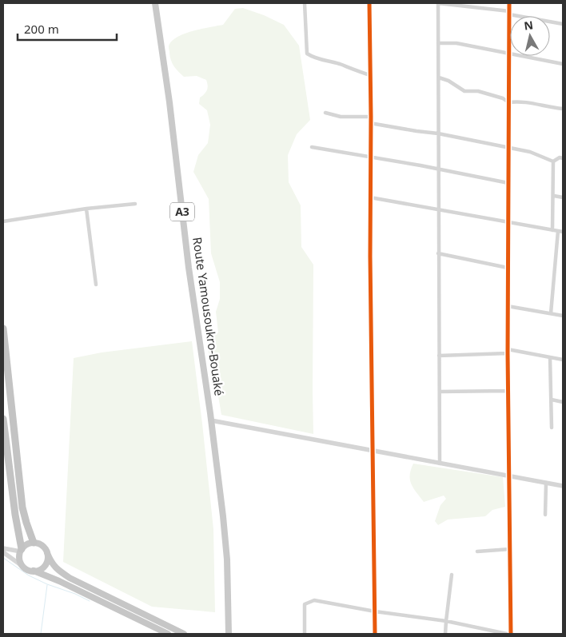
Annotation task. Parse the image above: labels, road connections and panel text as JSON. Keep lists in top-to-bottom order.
{
  "streets": {
    "main road": ["A3", "Route Yamousoukro-Bouaké"]
  },
  "scale_bar": "200 m",
  "north": "top"
}
